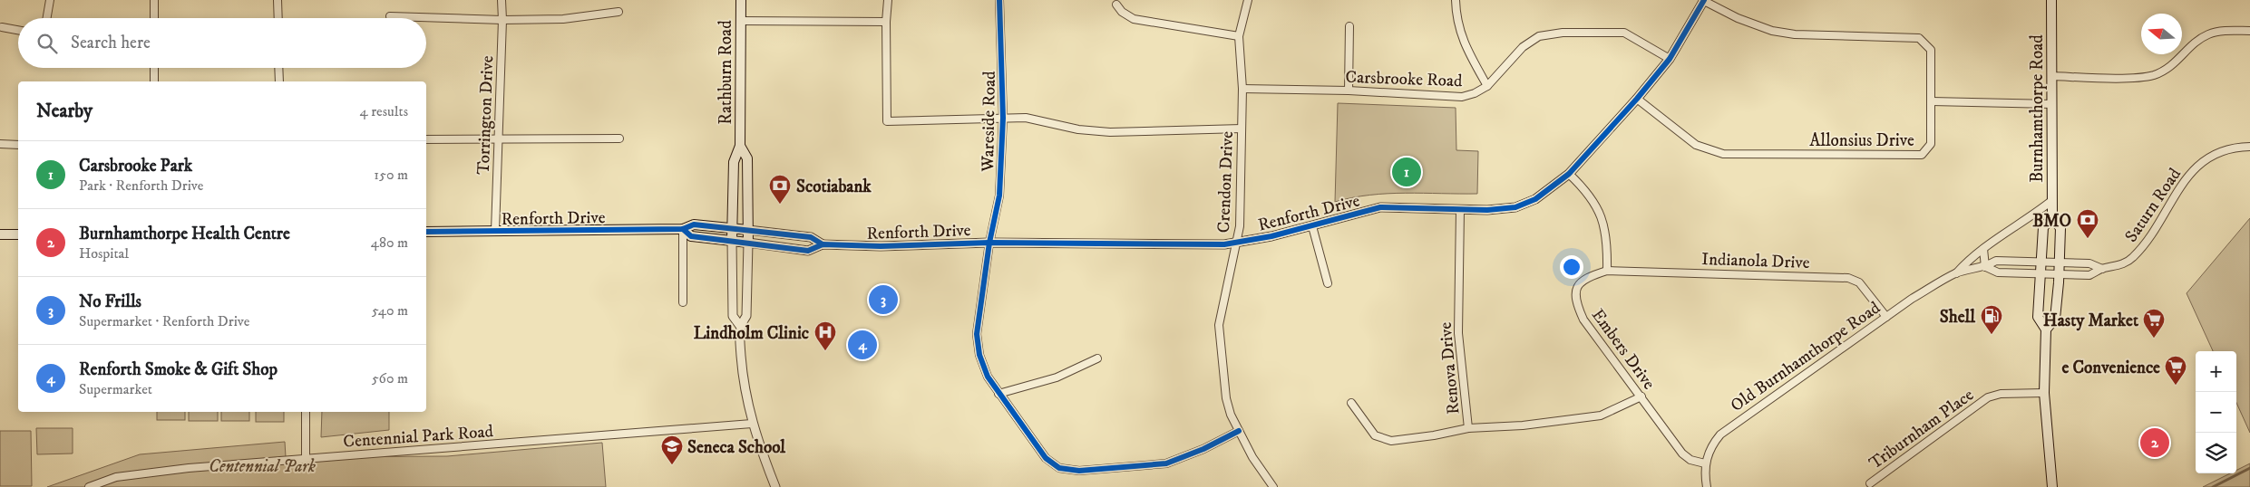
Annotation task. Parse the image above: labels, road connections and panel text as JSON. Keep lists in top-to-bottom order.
{
  "streets": {
    "main road": ["Rathburn Road", "Burnhamthorpe Road", "Renforth Drive"],
    "street": [
      "Carsbrooke Road",
      "Torrington Drive",
      "Wareside Road",
      "Allonsius Drive",
      "Crendon Drive",
      "Saturn Road",
      "Indianola Drive",
      "Embers Drive",
      "Old Burnhamthorpe Road",
      "Renova Drive",
      "Triburnham Place",
      "Centennial Park Road"
    ]
  },
  "crossings": [
    ["Rathburn Road", "Renforth Drive"],
    ["Rathburn Road", "Centennial Park Road"],
    ["Carsbrooke Road", "Crendon Drive"],
    ["Carsbrooke Road", "Renforth Drive"],
    ["Burnhamthorpe Road", "Saturn Road"],
    ["Burnhamthorpe Road", "Old Burnhamthorpe Road"],
    ["Burnhamthorpe Road", "Triburnham Place"],
    ["Torrington Drive", "Renforth Drive"],
    ["Wareside Road", "Crendon Drive"],
    ["Wareside Road", "Renforth Drive"],
    ["Allonsius Drive", "Renforth Drive"],
    ["Crendon Drive", "Renforth Drive"],
    ["Saturn Road", "Old Burnhamthorpe Road"],
    ["Renforth Drive", "Renova Drive"],
    ["Indianola Drive", "Embers Drive"],
    ["Indianola Drive", "Old Burnhamthorpe Road"],
    ["Embers Drive", "Old Burnhamthorpe Road"],
    ["Embers Drive", "Renova Drive"]
  ],
  "parks": ["Centennial Park"],
  "places": {
    "bank": ["Scotiabank", "BMO"],
    "fuel station": ["Shell"],
    "supermarket": ["Hasty Market", "e Convenience"],
    "hospital": ["Lindholm Clinic"],
    "school or university": ["Seneca School"]
  },
  "north": "left",
  "page": {
    "search": "Search here",
    "heading": ["Nearby", "4 results"],
    "list": [
      {
        "mark": "1",
        "name": "Carsbrooke Park",
        "note": "Park · Renforth Drive",
        "value": "150 m"
      },
      {
        "mark": "2",
        "name": "Burnhamthorpe Health Centre",
        "note": "Hospital",
        "value": "480 m"
      },
      {
        "mark": "3",
        "name": "No Frills",
        "note": "Supermarket · Renforth Drive",
        "value": "540 m"
      },
      {
        "mark": "4",
        "name": "Renforth Smoke & Gift Shop",
        "note": "Supermarket",
        "value": "560 m"
      }
    ],
    "pins": [
      "1",
      "3",
      "4",
      "2"
    ],
    "map_buttons": ["+", "−"]
  }
}
